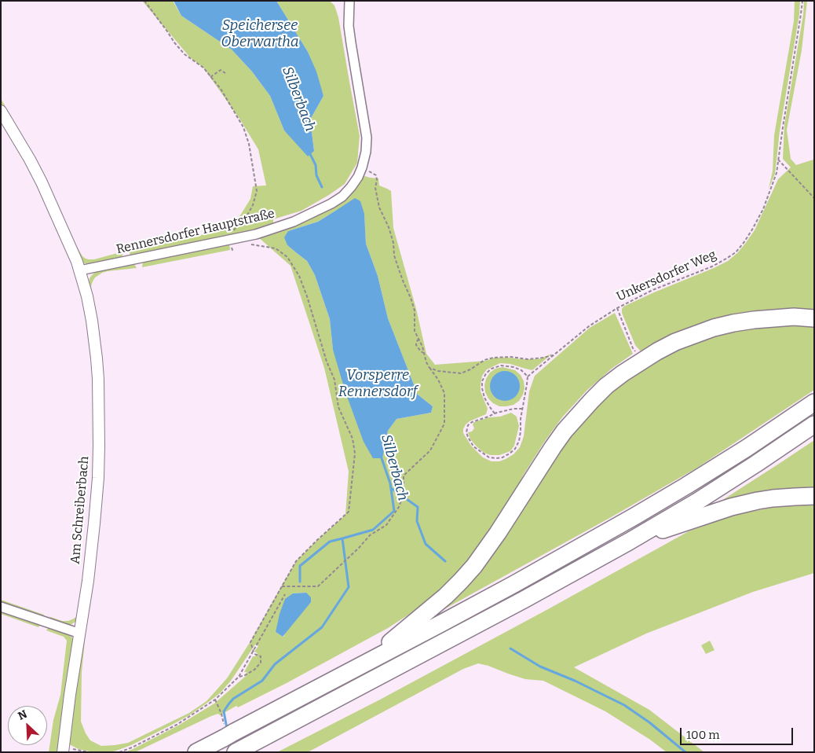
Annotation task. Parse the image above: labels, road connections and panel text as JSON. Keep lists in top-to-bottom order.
{
  "streets": {
    "street": ["Rennersdorfer Hauptstraße", "Am Schreiberbach"],
    "path": ["Unkersdorfer Weg"]
  },
  "crossings": [
    ["Rennersdorfer Hauptstraße", "Am Schreiberbach"]
  ],
  "water": ["Speichersee Oberwartha", "Silberbach", "Vorsperre Rennersdorf"],
  "scale_bar": "100 m",
  "north": "top left"
}
